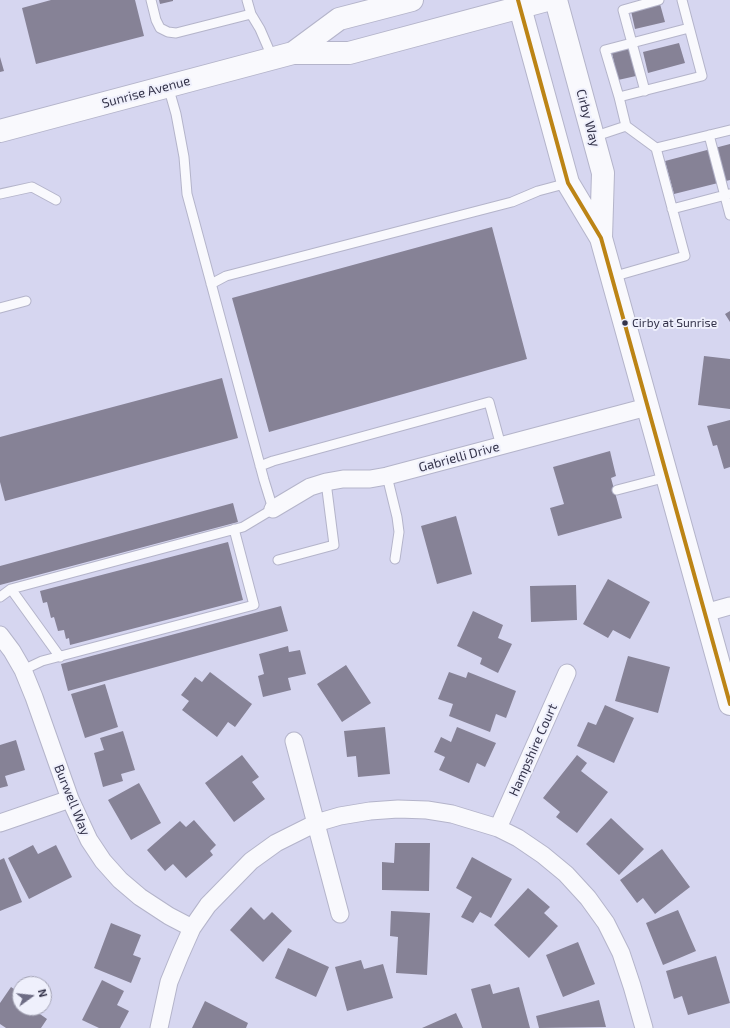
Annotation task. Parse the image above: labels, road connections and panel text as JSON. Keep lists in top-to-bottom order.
{
  "streets": {
    "main road": ["Sunrise Avenue", "Cirby Way"],
    "street": ["Gabrielli Drive", "Hampshire Court", "Burwell Way"]
  },
  "crossings": [
    ["Sunrise Avenue", "Cirby Way"],
    ["Cirby Way", "Gabrielli Drive"]
  ],
  "places": ["Cirby at Sunrise"],
  "north": "right"
}
